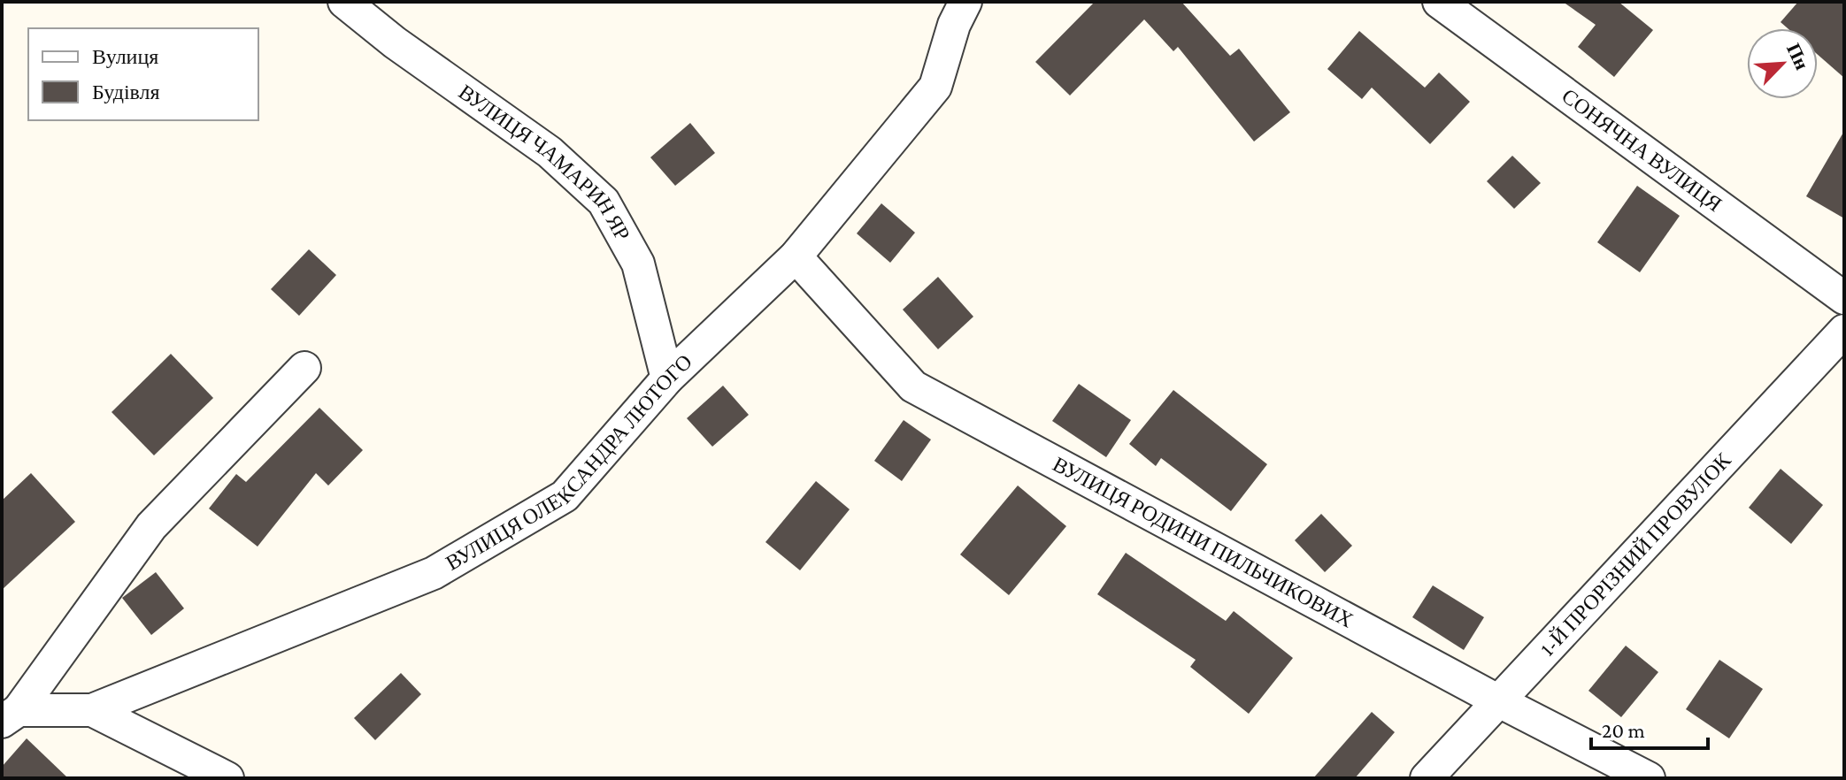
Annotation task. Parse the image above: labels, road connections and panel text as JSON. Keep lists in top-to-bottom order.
{
  "streets": {
    "street": [
      "СОНЯЧНА ВУЛИЦЯ",
      "ВУЛИЦЯ ЧАМАРИН ЯР",
      "ВУЛИЦЯ ОЛЕКСАНДРА ЛЮТОГО",
      "ВУЛИЦЯ РОДИНИ ПИЛЬЧИКОВИХ",
      "1-Й ПРОРІЗНИЙ ПРОВУЛОК"
    ]
  },
  "crossings": [
    ["ВУЛИЦЯ ЧАМАРИН ЯР", "ВУЛИЦЯ ОЛЕКСАНДРА ЛЮТОГО"],
    ["ВУЛИЦЯ ОЛЕКСАНДРА ЛЮТОГО", "ВУЛИЦЯ РОДИНИ ПИЛЬЧИКОВИХ"],
    ["ВУЛИЦЯ РОДИНИ ПИЛЬЧИКОВИХ", "1-Й ПРОРІЗНИЙ ПРОВУЛОК"]
  ],
  "legend": ["Вулиця", "Будівля"],
  "scale_bar": "20 m",
  "north": "top right"
}
